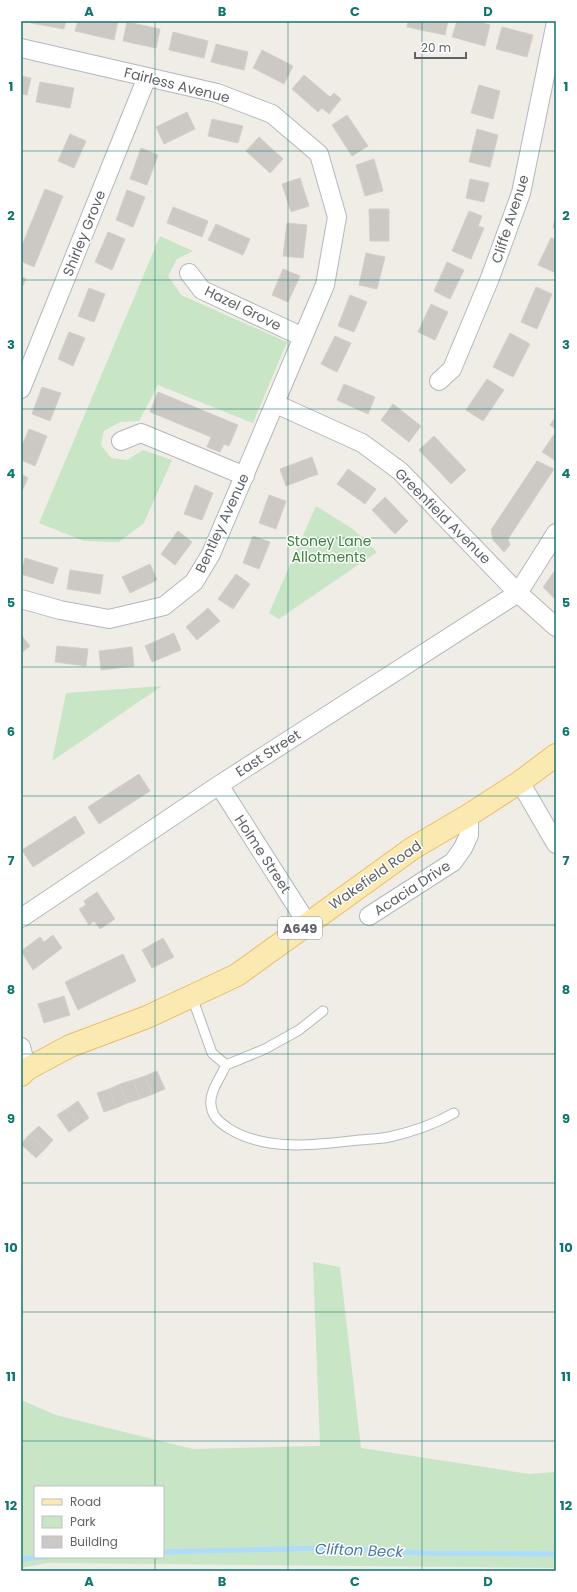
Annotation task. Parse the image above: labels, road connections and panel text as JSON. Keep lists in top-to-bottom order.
{
  "streets": {
    "main road": ["Wakefield Road", "A649"],
    "street": [
      "Fairless Avenue",
      "Cliffe Avenue",
      "Shirley Grove",
      "Hazel Grove",
      "Greenfield Avenue",
      "Bentley Avenue",
      "East Street",
      "Holme Street",
      "Acacia Drive"
    ]
  },
  "crossings": [
    ["Fairless Avenue", "Shirley Grove"],
    ["Fairless Avenue", "Hazel Grove"],
    ["Fairless Avenue", "Greenfield Avenue"],
    ["Fairless Avenue", "Bentley Avenue"],
    ["Greenfield Avenue", "Bentley Avenue"],
    ["Greenfield Avenue", "East Street"],
    ["East Street", "Holme Street"],
    ["Holme Street", "Wakefield Road"],
    ["Wakefield Road", "Acacia Drive"]
  ],
  "water": ["Clifton Beck"],
  "parks": ["Stoney Lane Allotments"],
  "legend": ["Road", "Park", "Building"],
  "scale_bar": "20 m",
  "grid": {
    "columns": [
      "A",
      "B",
      "C",
      "D"
    ],
    "rows": [
      "1",
      "2",
      "3",
      "4",
      "5",
      "6",
      "7",
      "8",
      "9",
      "10",
      "11",
      "12"
    ]
  }
}
